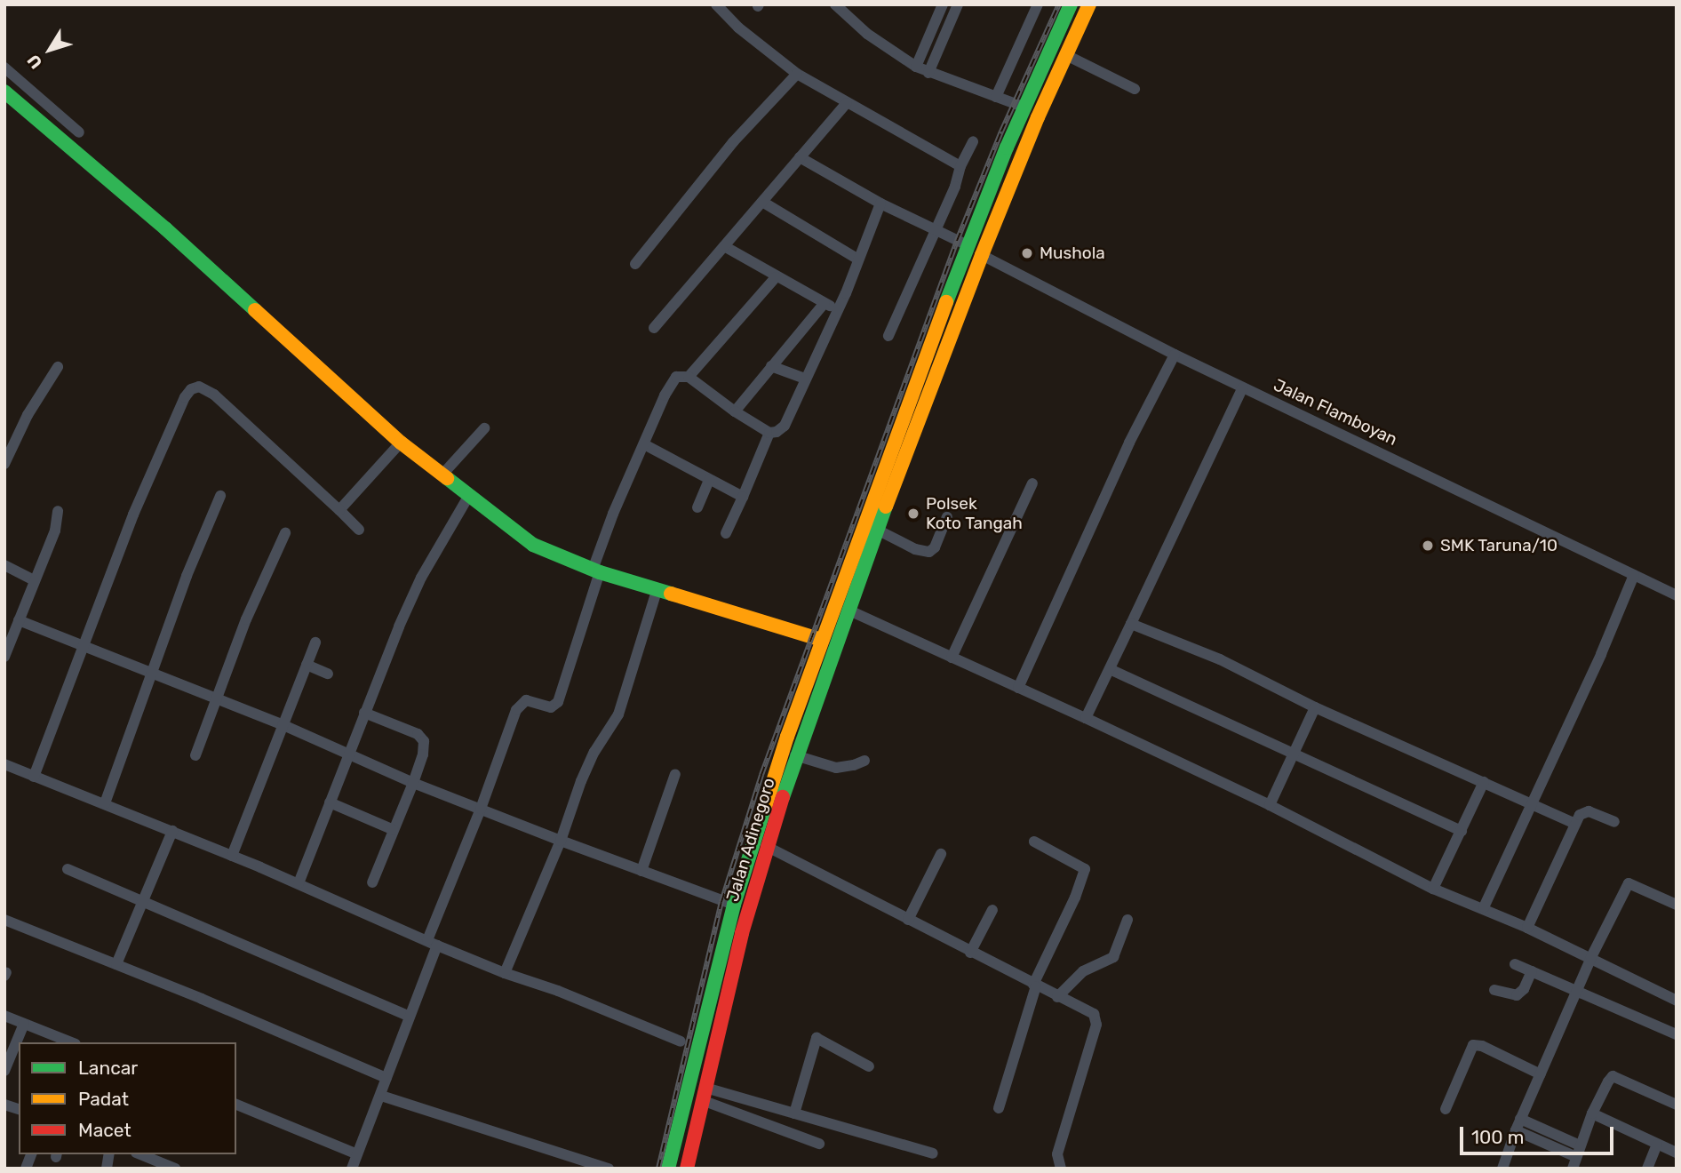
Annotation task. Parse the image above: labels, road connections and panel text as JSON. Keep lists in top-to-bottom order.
{
  "streets": {
    "main road": ["Jalan Adinegoro"],
    "street": ["Jalan Flamboyan"]
  },
  "crossings": [
    ["Jalan Flamboyan", "Jalan Adinegoro"]
  ],
  "places": ["Mushola", "Polsek Koto Tangah", "SMK Taruna/10"],
  "legend": ["Lancar", "Padat", "Macet"],
  "scale_bar": "100 m",
  "north": "bottom left"
}
